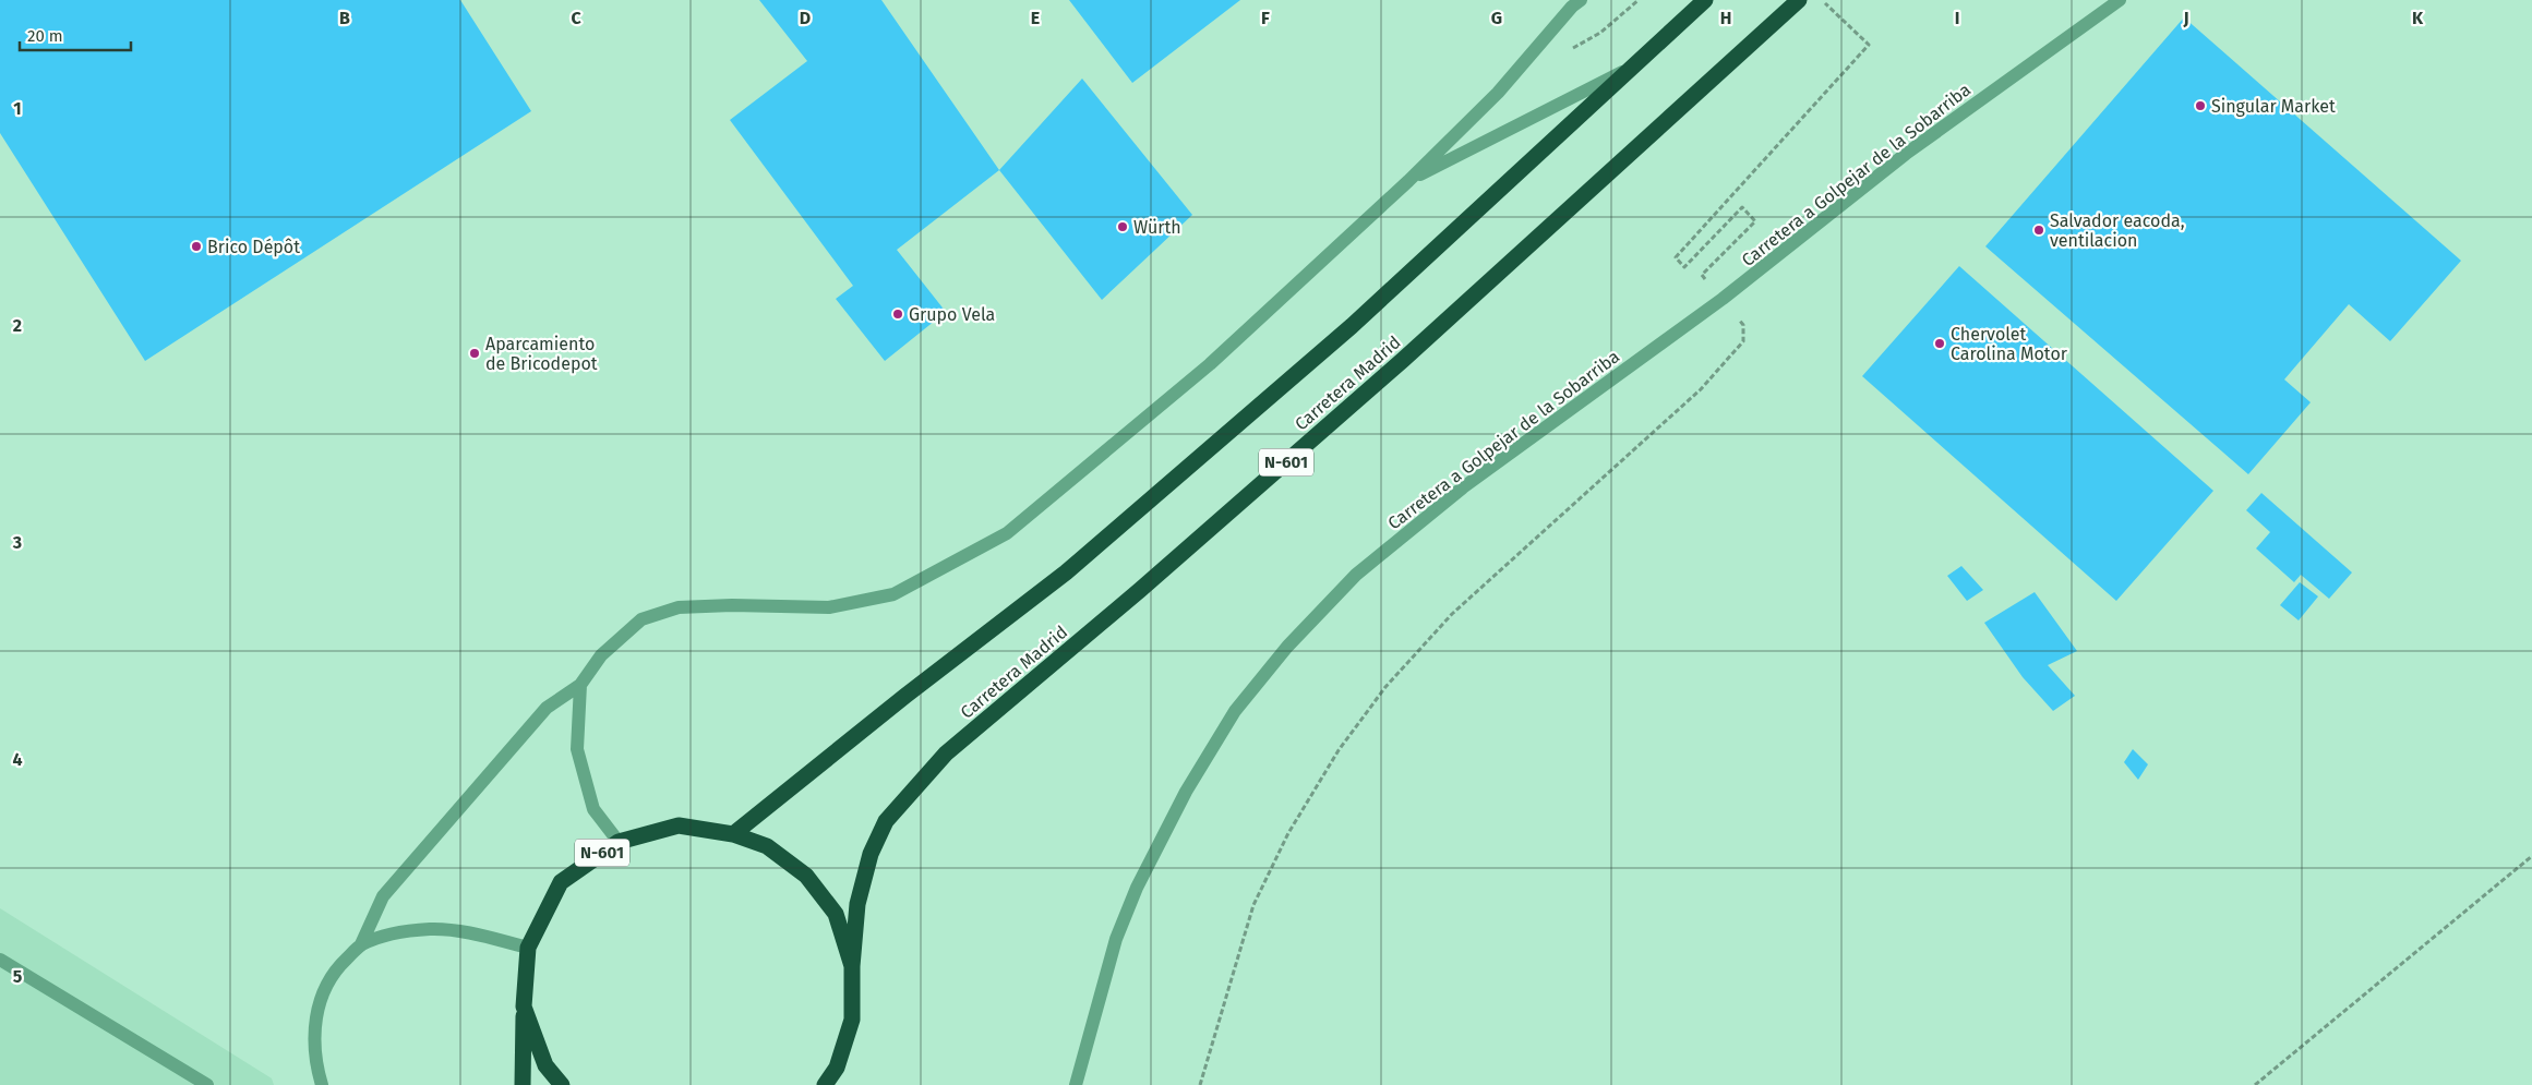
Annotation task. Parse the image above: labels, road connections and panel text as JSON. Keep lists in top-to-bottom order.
{
  "streets": {
    "highway": ["Carretera Madrid", "N-601"],
    "street": ["Carretera a Golpejar de la Sobarriba"]
  },
  "crossings": [
    ["Carretera Madrid", "N-601"]
  ],
  "places": [
    "Singular Market",
    "Würth",
    "Salvador eacoda, ventilacion",
    "Brico Dépôt",
    "Grupo Vela",
    "Chervolet Carolina Motor",
    "Aparcamiento de Bricodepot"
  ],
  "scale_bar": "20 m",
  "grid": {
    "columns": [
      "B",
      "C",
      "D",
      "E",
      "F",
      "G",
      "H",
      "I",
      "J",
      "K"
    ],
    "rows": [
      "1",
      "2",
      "3",
      "4",
      "5"
    ]
  }
}
